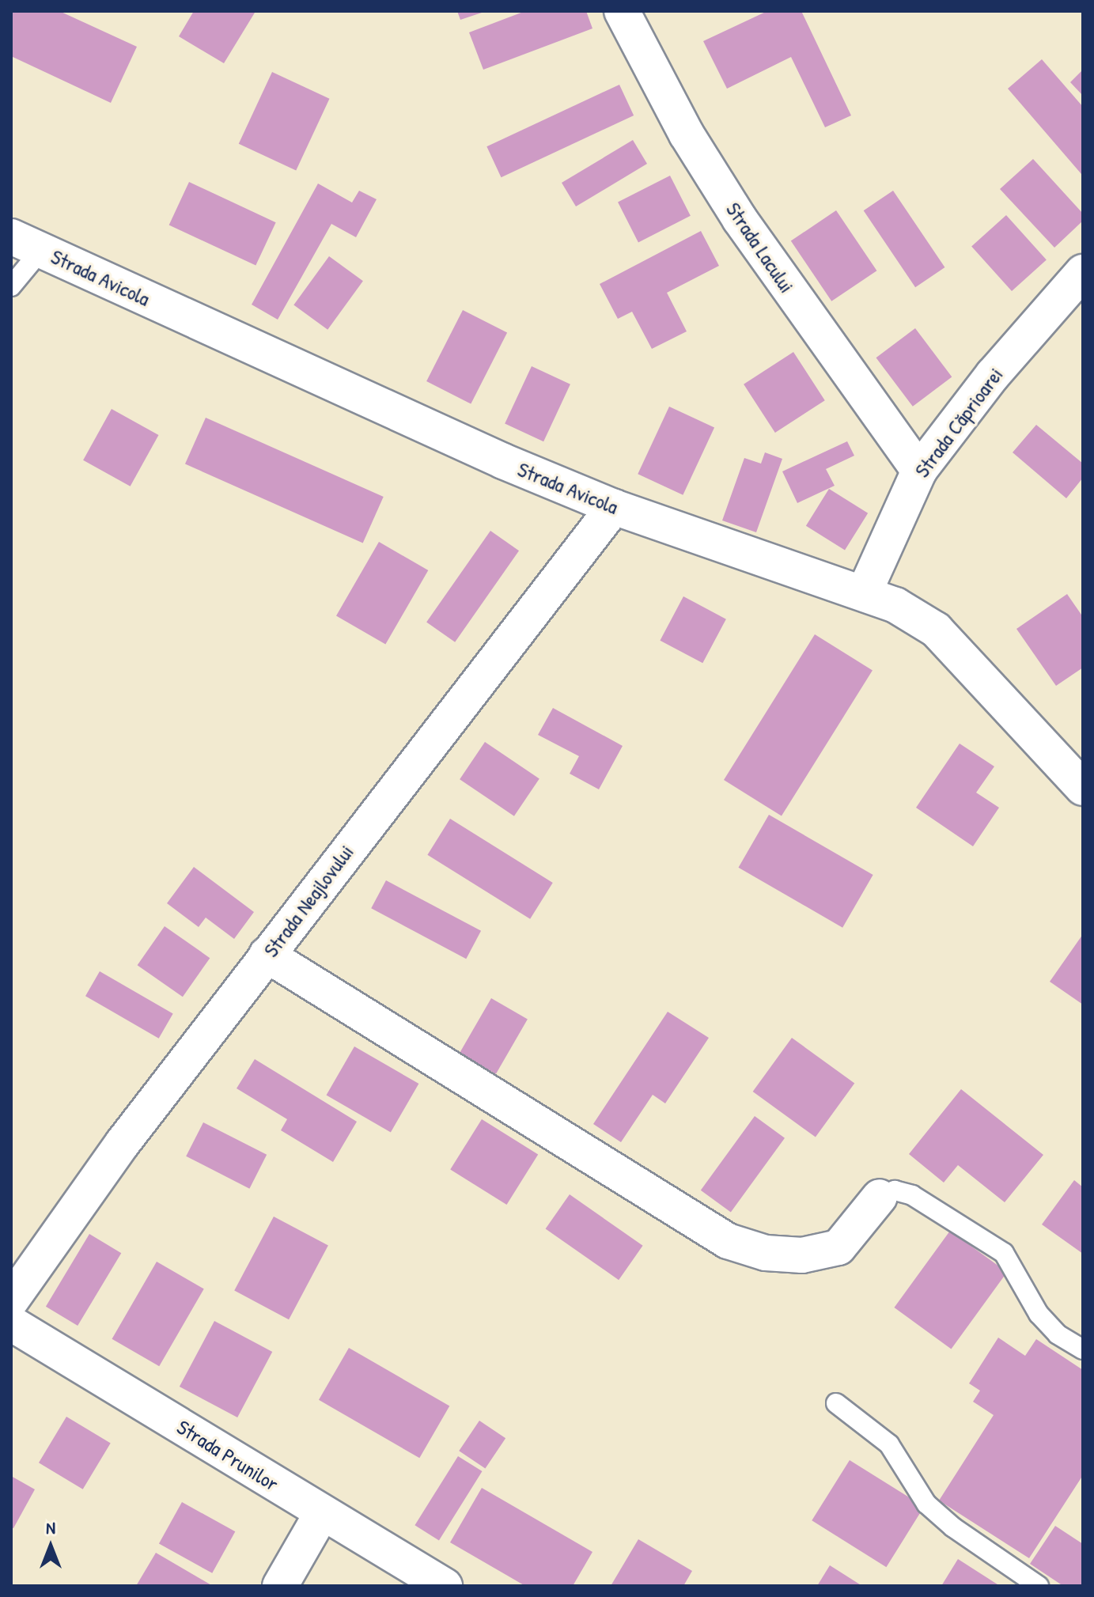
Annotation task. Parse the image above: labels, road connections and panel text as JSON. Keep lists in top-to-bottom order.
{
  "streets": {
    "street": [
      "Strada Lacului",
      "Strada Avicola",
      "Strada Căprioarei",
      "Strada Neajlovului",
      "Strada Prunilor"
    ]
  },
  "crossings": [
    ["Strada Lacului", "Strada Căprioarei"],
    ["Strada Avicola", "Strada Căprioarei"],
    ["Strada Avicola", "Strada Neajlovului"]
  ],
  "north": "top"
}
